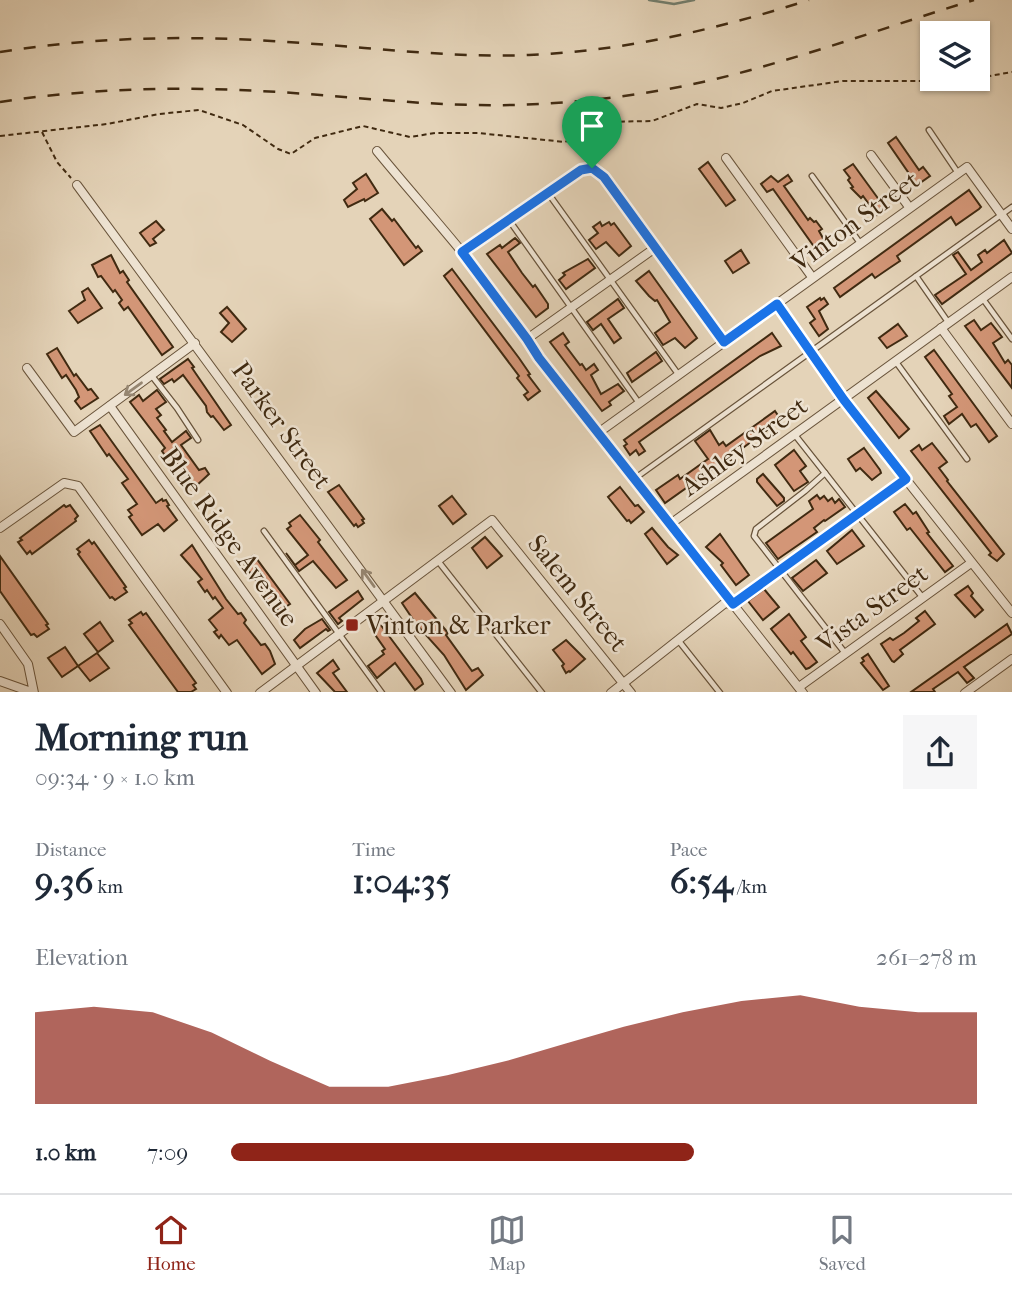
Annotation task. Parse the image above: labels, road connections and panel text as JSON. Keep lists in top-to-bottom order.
{
  "streets": {
    "street": [
      "Vinton Street",
      "Parker Street",
      "Ashley Street",
      "Blue Ridge Avenue",
      "Salem Street",
      "Vista Street"
    ]
  },
  "one_way": ["Parker Street"],
  "places": {
    "transit": ["Vinton & Parker"]
  },
  "page": {
    "heading": ["Morning run", "09:34 · 9 × 1.0 km"],
    "stats": [
      ["Distance", "9.36 km"],
      ["Time", "1:04:35"],
      ["Pace", "6:54 /km"]
    ],
    "chart": ["Elevation", "261–278 m"],
    "list": [
      {
        "name": "1.0 km",
        "note": "7:09"
      }
    ],
    "tabs": ["Home", "Map", "Saved"]
  }
}
